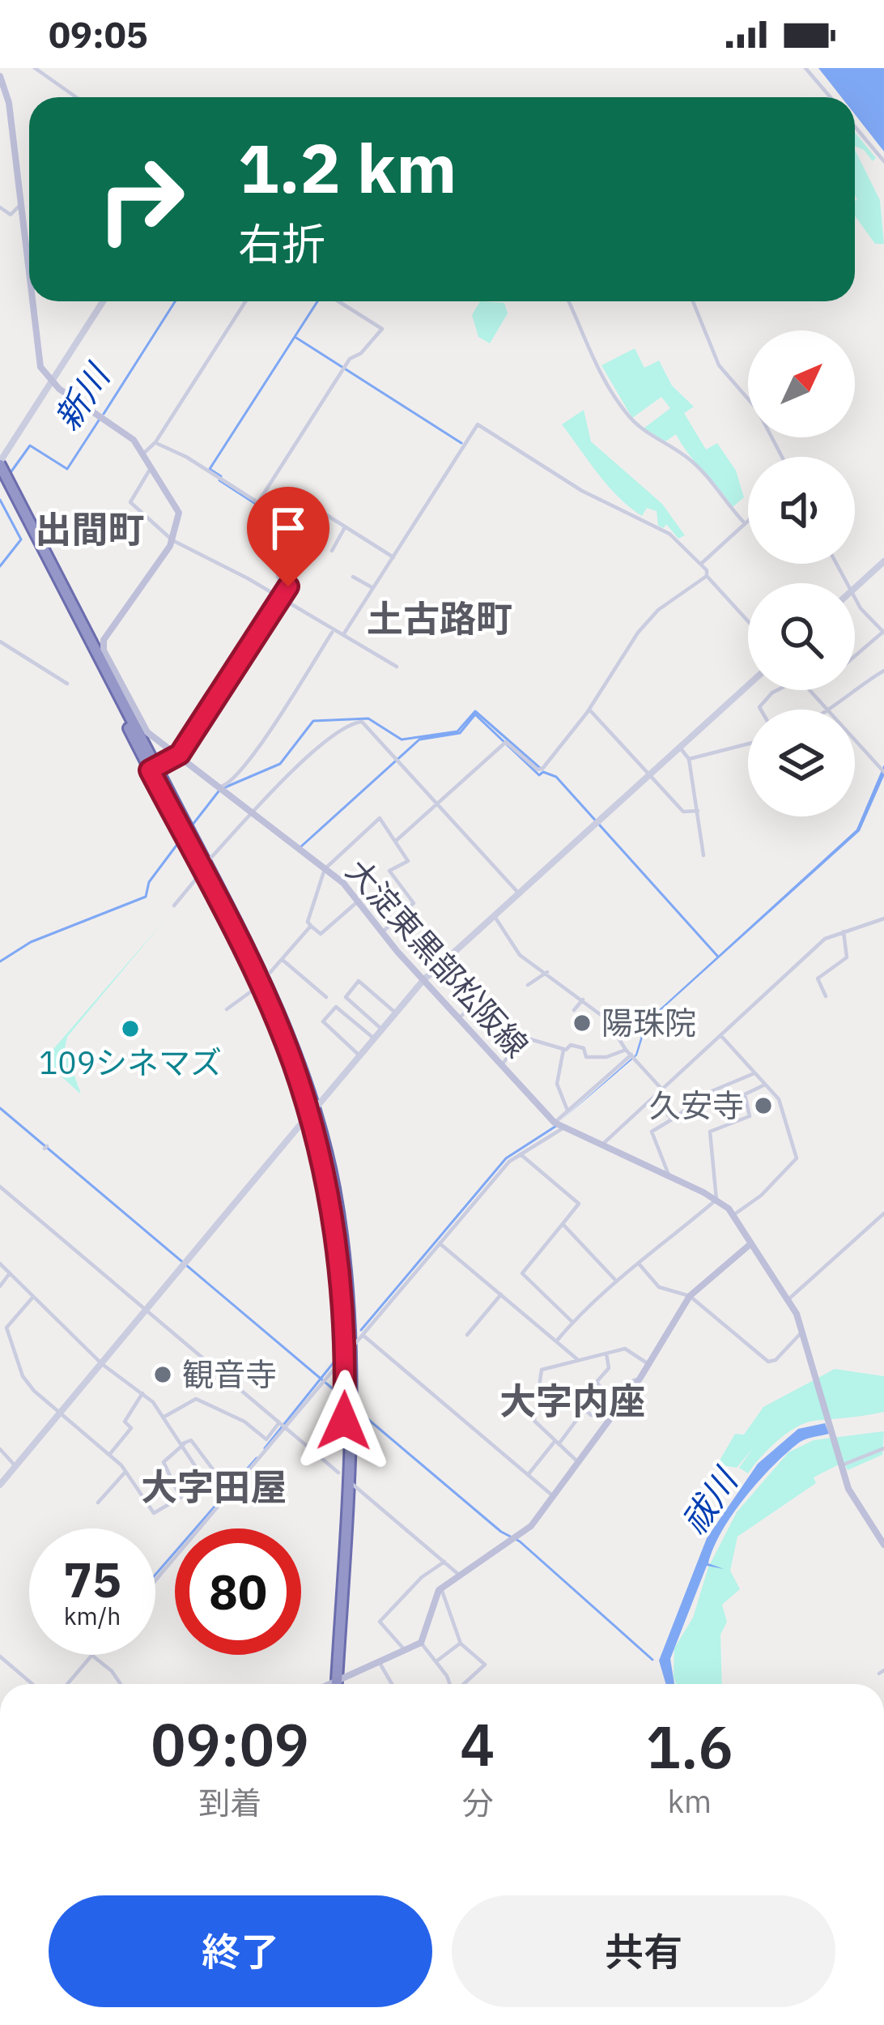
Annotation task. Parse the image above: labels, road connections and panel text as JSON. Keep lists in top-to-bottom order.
{
  "streets": {
    "main road": ["大淀東黒部松阪線"]
  },
  "districts": [
    "出間町",
    "土古路町",
    "大字内座",
    "大字田屋"
  ],
  "water": ["新川", "祓川"],
  "places": [
    "陽珠院",
    "109シネマズ",
    "久安寺",
    "観音寺"
  ],
  "north": "top right",
  "page": {
    "status": "09:05",
    "turn": ["1.2 km", "右折"],
    "speed": "75 km/h",
    "limit": "80",
    "eta": [
      "09:09",
      "到着",
      "4",
      "分",
      "1.6",
      "km"
    ],
    "buttons": ["終了", "共有"]
  }
}
